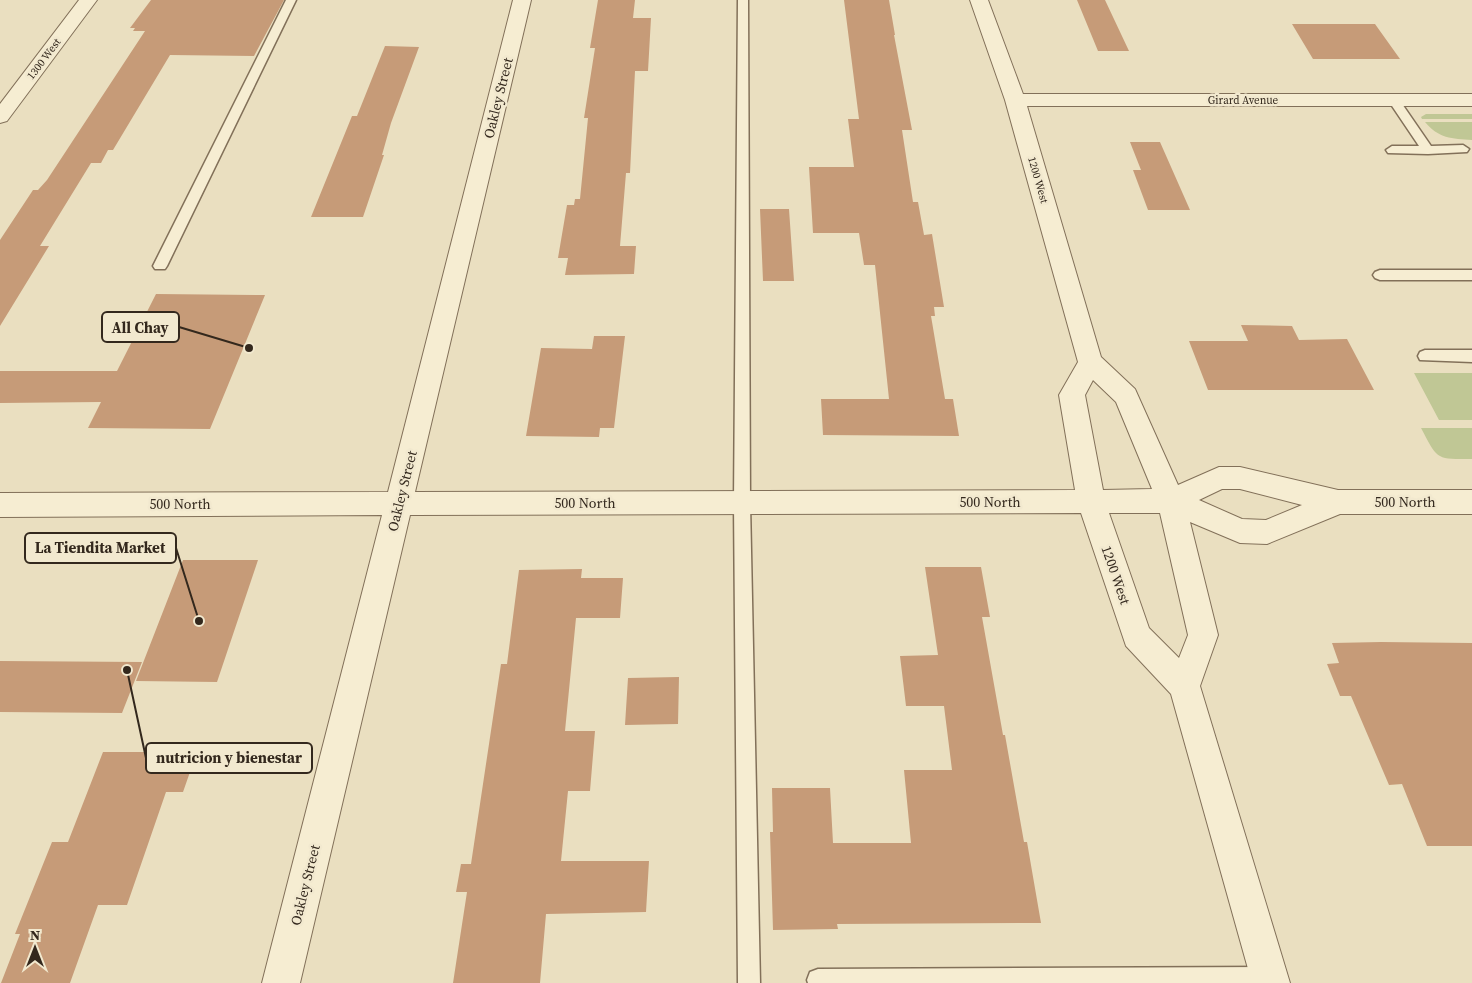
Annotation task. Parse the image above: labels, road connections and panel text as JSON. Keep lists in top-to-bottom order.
{
  "streets": {
    "street": [
      "1300 West",
      "Oakley Street",
      "Girard Avenue",
      "1200 West",
      "500 North"
    ]
  },
  "crossings": [
    ["Oakley Street", "500 North"],
    ["Girard Avenue", "1200 West"],
    ["1200 West", "500 North"]
  ],
  "places": ["All Chay", "La Tiendita Market", "nutricion y bienestar"],
  "north": "top"
}
